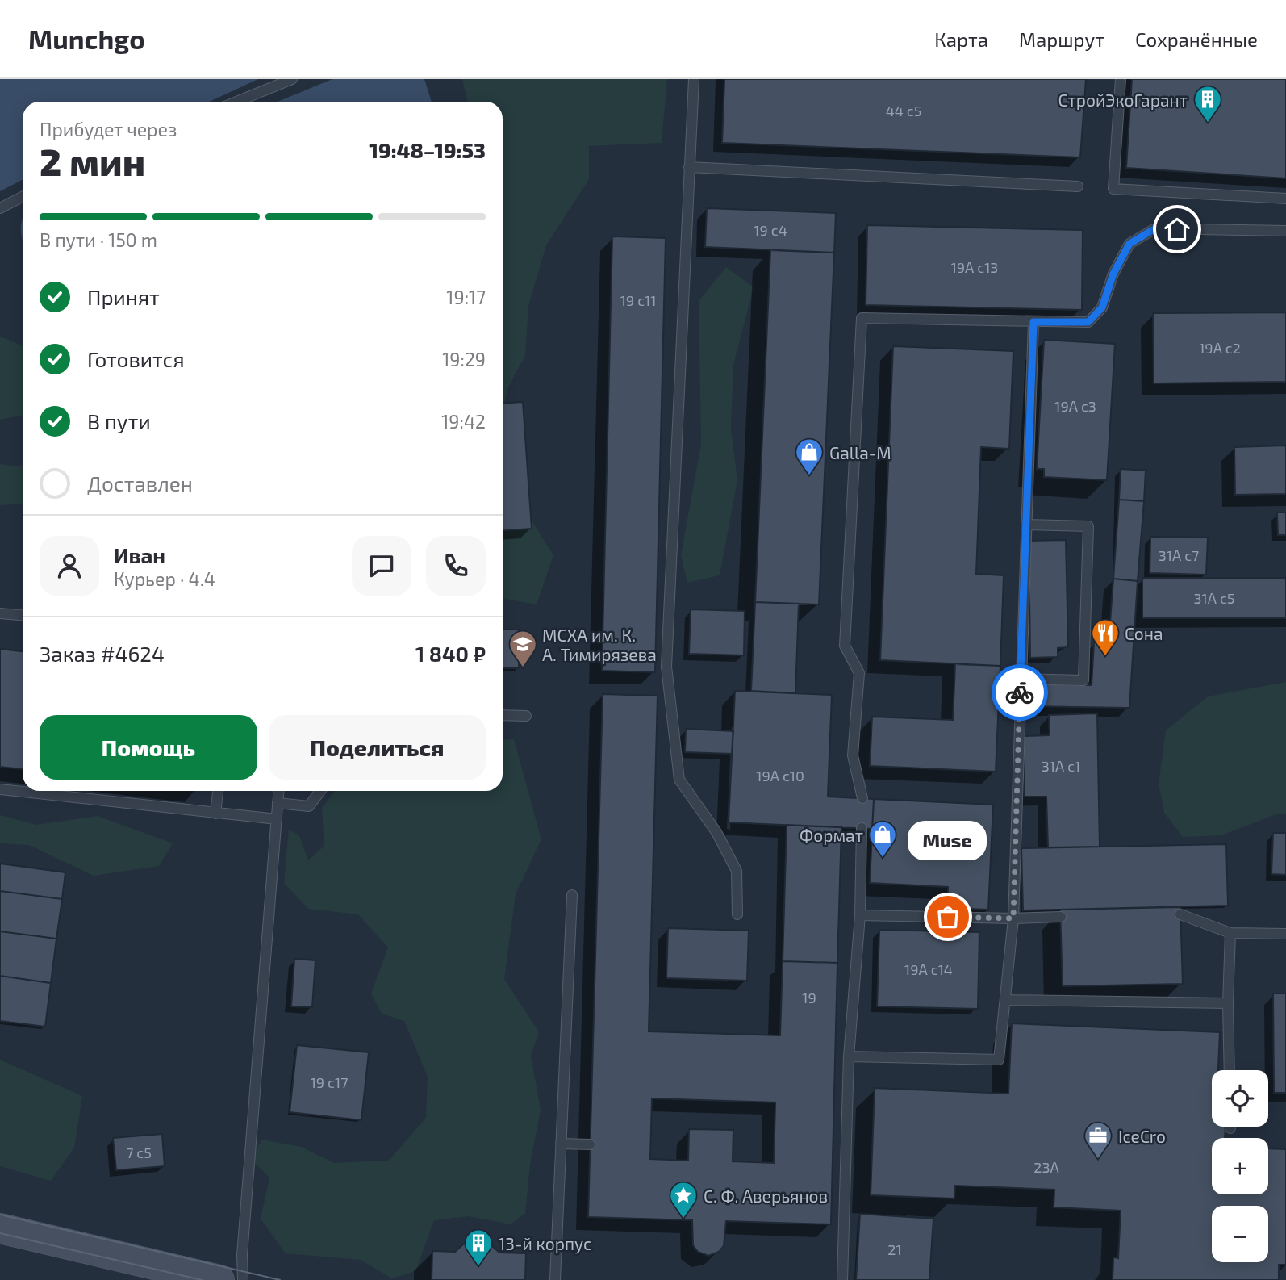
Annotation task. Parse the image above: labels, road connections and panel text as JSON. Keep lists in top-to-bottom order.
{
  "places": {
    "building": ["СтройЭкоГарант", "13-й корпус"],
    "shop": ["Galla-M", "Формат"],
    "restaurant": ["Сона"],
    "school or university": ["МСХА им. К. А. Тимирязева"],
    "other": ["Muse"],
    "office": ["IceCro"],
    "place": ["С. Ф. Аверьянов"]
  },
  "house_numbers": [
    "44 с5",
    "19 с4",
    "19А с13",
    "19 с11",
    "19А с2",
    "19А с3",
    "31А с7",
    "31А с5",
    "31А с1",
    "19А с10",
    "19А с14",
    "19",
    "19 с17",
    "7 с5",
    "23А",
    "21"
  ],
  "page": {
    "header": "Munchgo",
    "nav": ["Карта", "Маршрут", "Сохранённые"],
    "heading": ["2 мин", "Прибудет через", "19:48–19:53"],
    "panel": [
      "Иван",
      "Курьер · 4.4",
      "Заказ #4624",
      "1 840 ₽"
    ],
    "bar": "В пути · 150 m",
    "list": [
      ["Принят", "19:17"],
      ["Готовится", "19:29"],
      ["В пути", "19:42"],
      "Доставлен"
    ],
    "buttons": ["Помощь", "Поделиться"],
    "bubble": "Muse",
    "map_buttons": ["+", "−"]
  }
}
